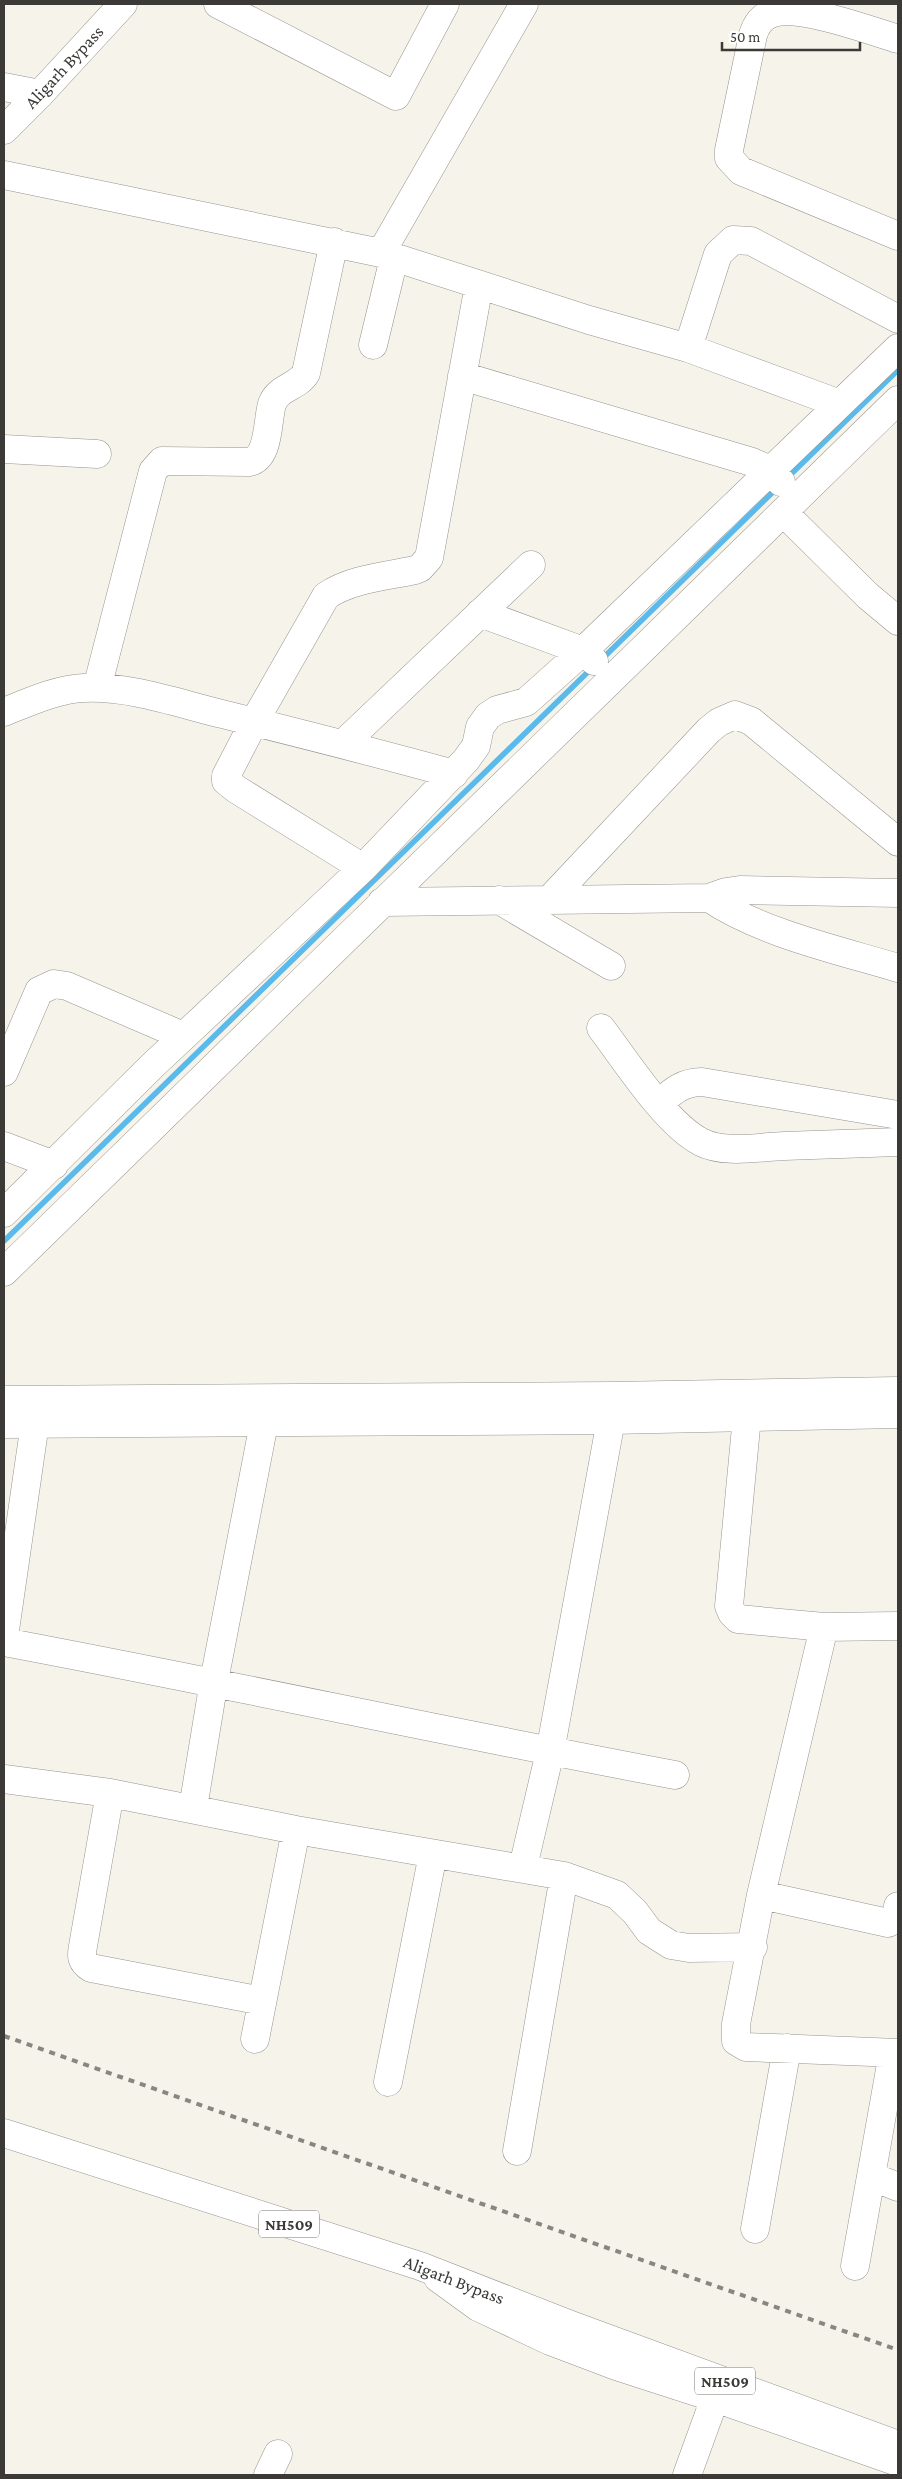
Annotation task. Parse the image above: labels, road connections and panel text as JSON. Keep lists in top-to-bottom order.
{
  "streets": {
    "main road": ["Aligarh Bypass", "NH509"]
  },
  "scale_bar": "50 m"
}
